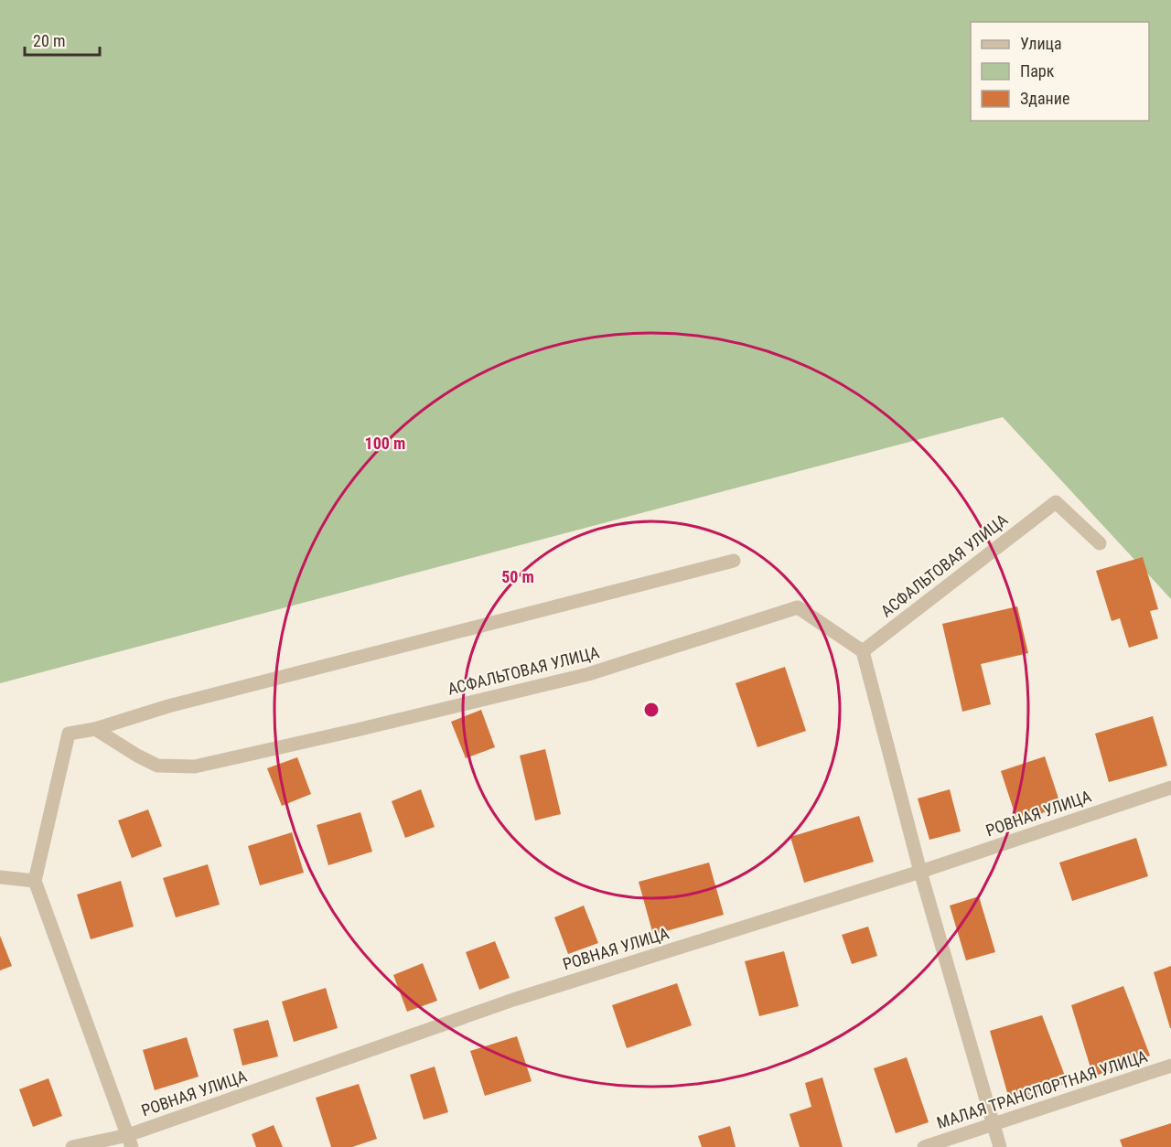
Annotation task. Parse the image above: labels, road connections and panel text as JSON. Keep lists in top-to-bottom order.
{
  "streets": {
    "street": ["АСФАЛЬТОВАЯ УЛИЦА", "РОВНАЯ УЛИЦА", "МАЛАЯ ТРАНСПОРТНАЯ УЛИЦА"]
  },
  "legend": ["Улица", "Парк", "Здание"],
  "scale_bar": "20 m",
  "rings": ["100 m", "50 m"]
}
